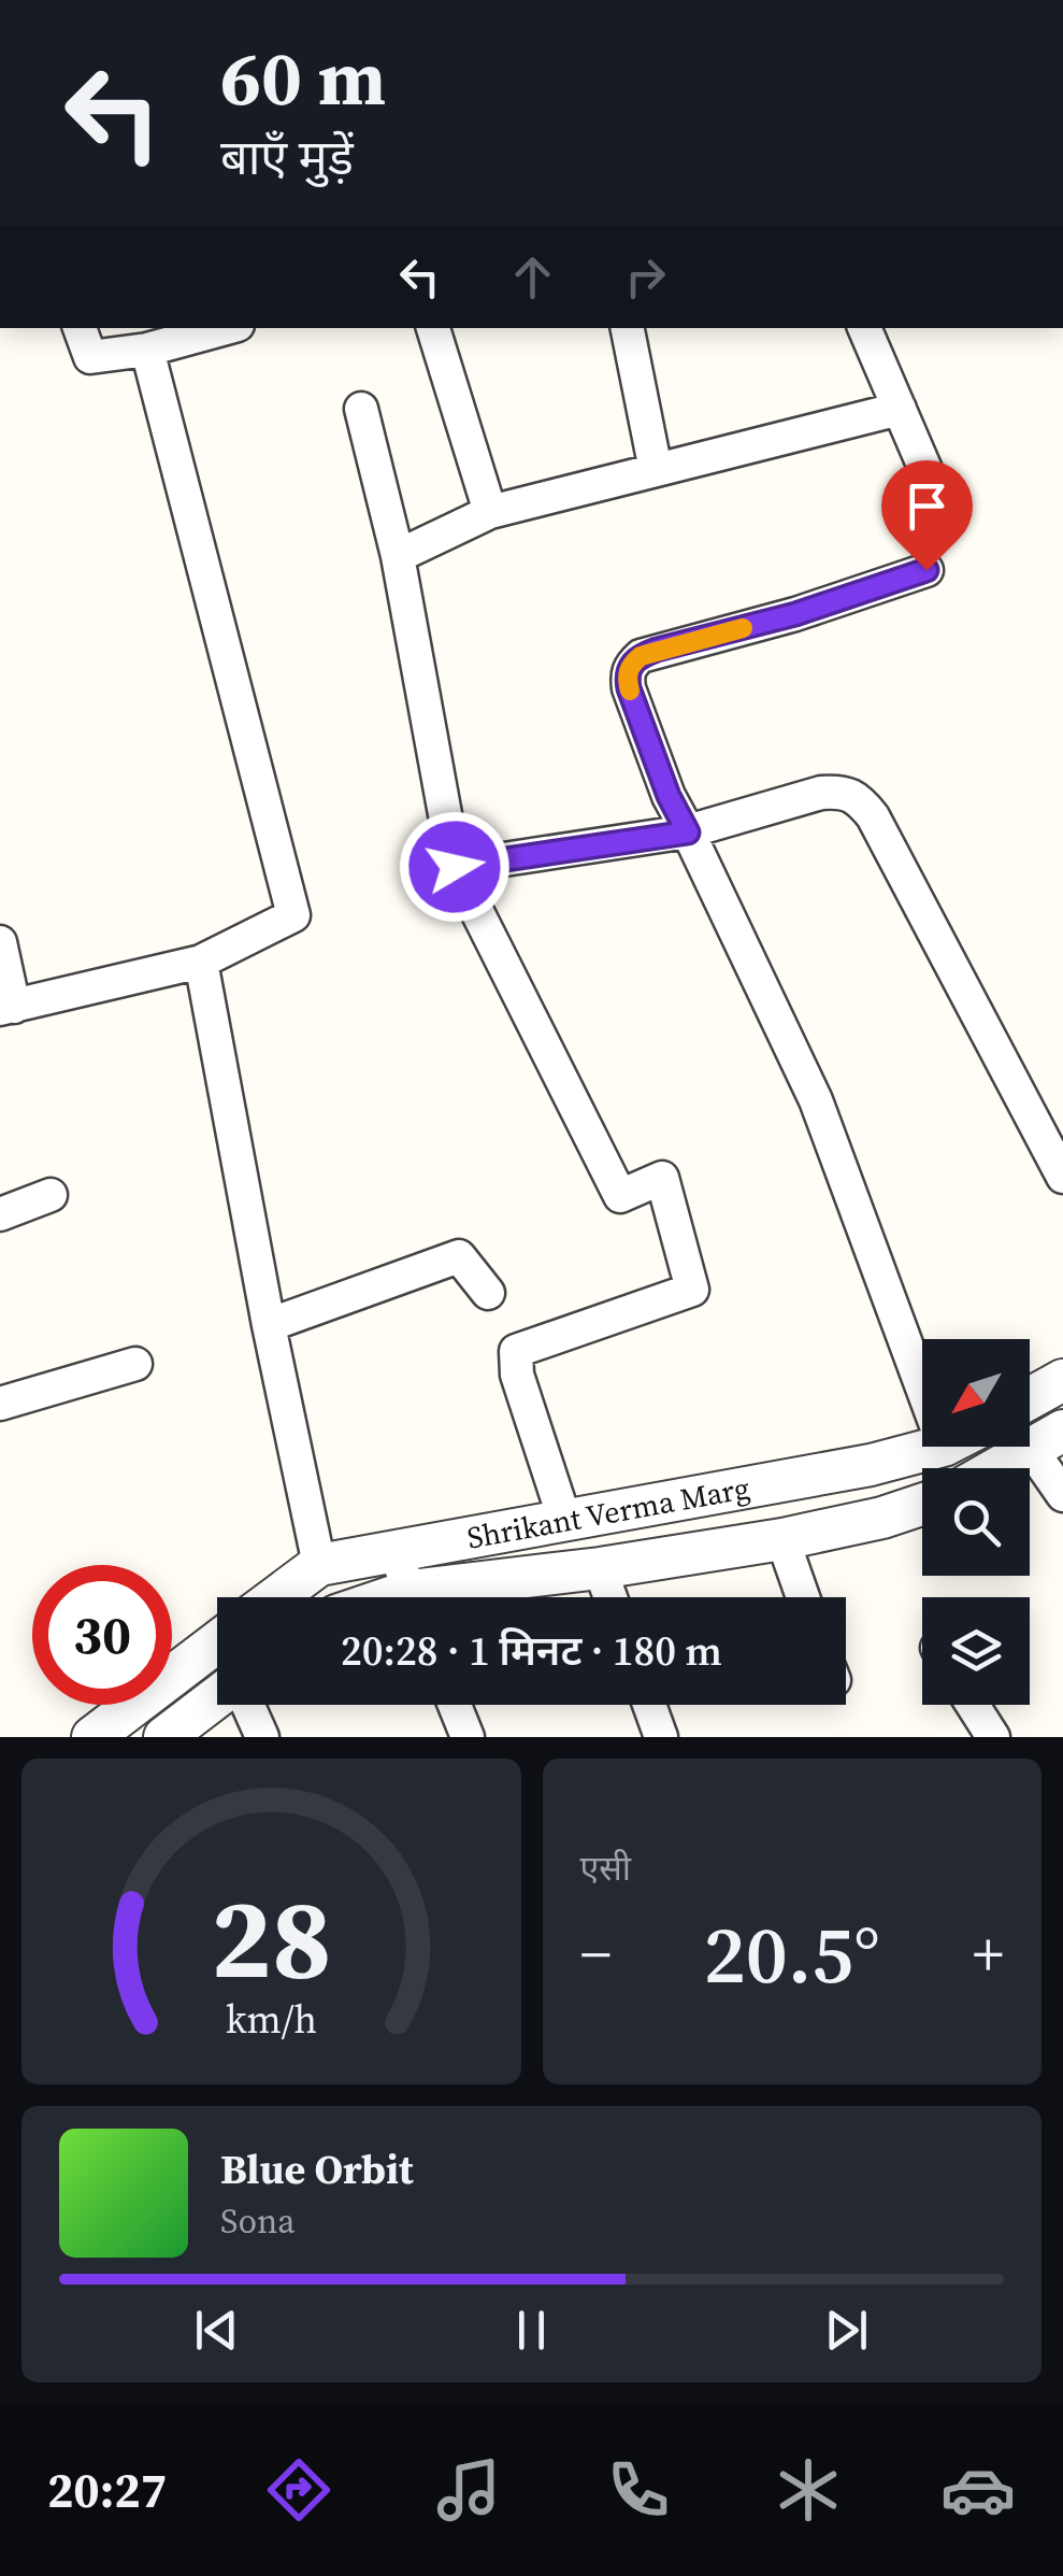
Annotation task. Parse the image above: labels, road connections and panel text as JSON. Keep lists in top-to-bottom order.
{
  "streets": {
    "street": ["Shrikant Verma Marg"]
  },
  "north": "bottom left",
  "page": {
    "turn": ["60 m", "बाएँ मुड़ें"],
    "limit": "30",
    "trip": "20:28 · 1 मिनट · 180 m",
    "tile": "एसी",
    "heat": ["−", "20.5°", "+"],
    "song": ["Blue Orbit", "Sona"],
    "tabs": "20:27",
    "gauge": ["28", "km/h"]
  }
}
